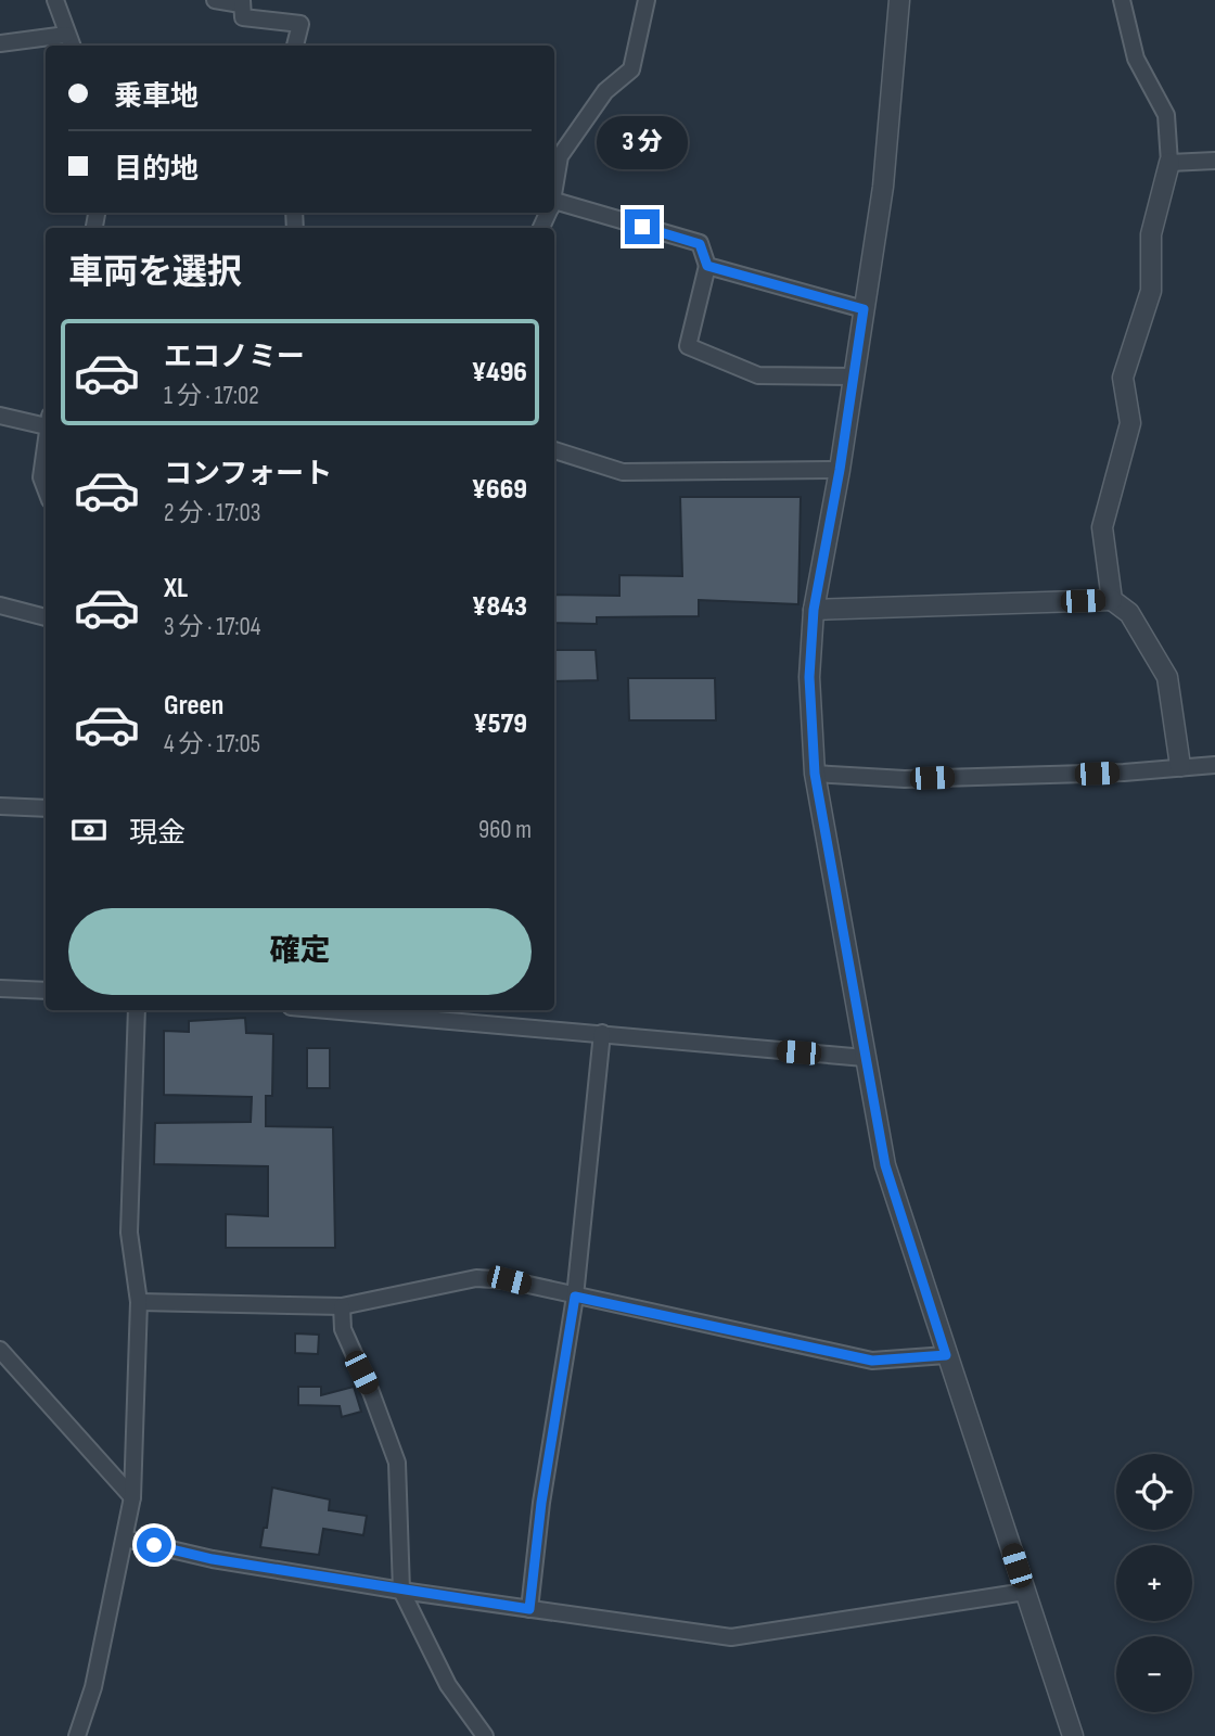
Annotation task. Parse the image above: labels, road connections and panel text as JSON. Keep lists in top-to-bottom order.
{
  "page": {
    "banner": ["乗車地", "目的地"],
    "bubble": "3 分",
    "heading": "車両を選択",
    "list": [
      {
        "name": "エコノミー",
        "note": "1 分 · 17:02",
        "value": "¥496"
      },
      {
        "name": "コンフォート",
        "note": "2 分 · 17:03",
        "value": "¥669"
      },
      {
        "name": "XL",
        "note": "3 分 · 17:04",
        "value": "¥843"
      },
      {
        "name": "Green",
        "note": "4 分 · 17:05",
        "value": "¥579"
      }
    ],
    "pay": ["現金", "960 m"],
    "buttons": "確定",
    "map_buttons": ["+", "−"]
  }
}
